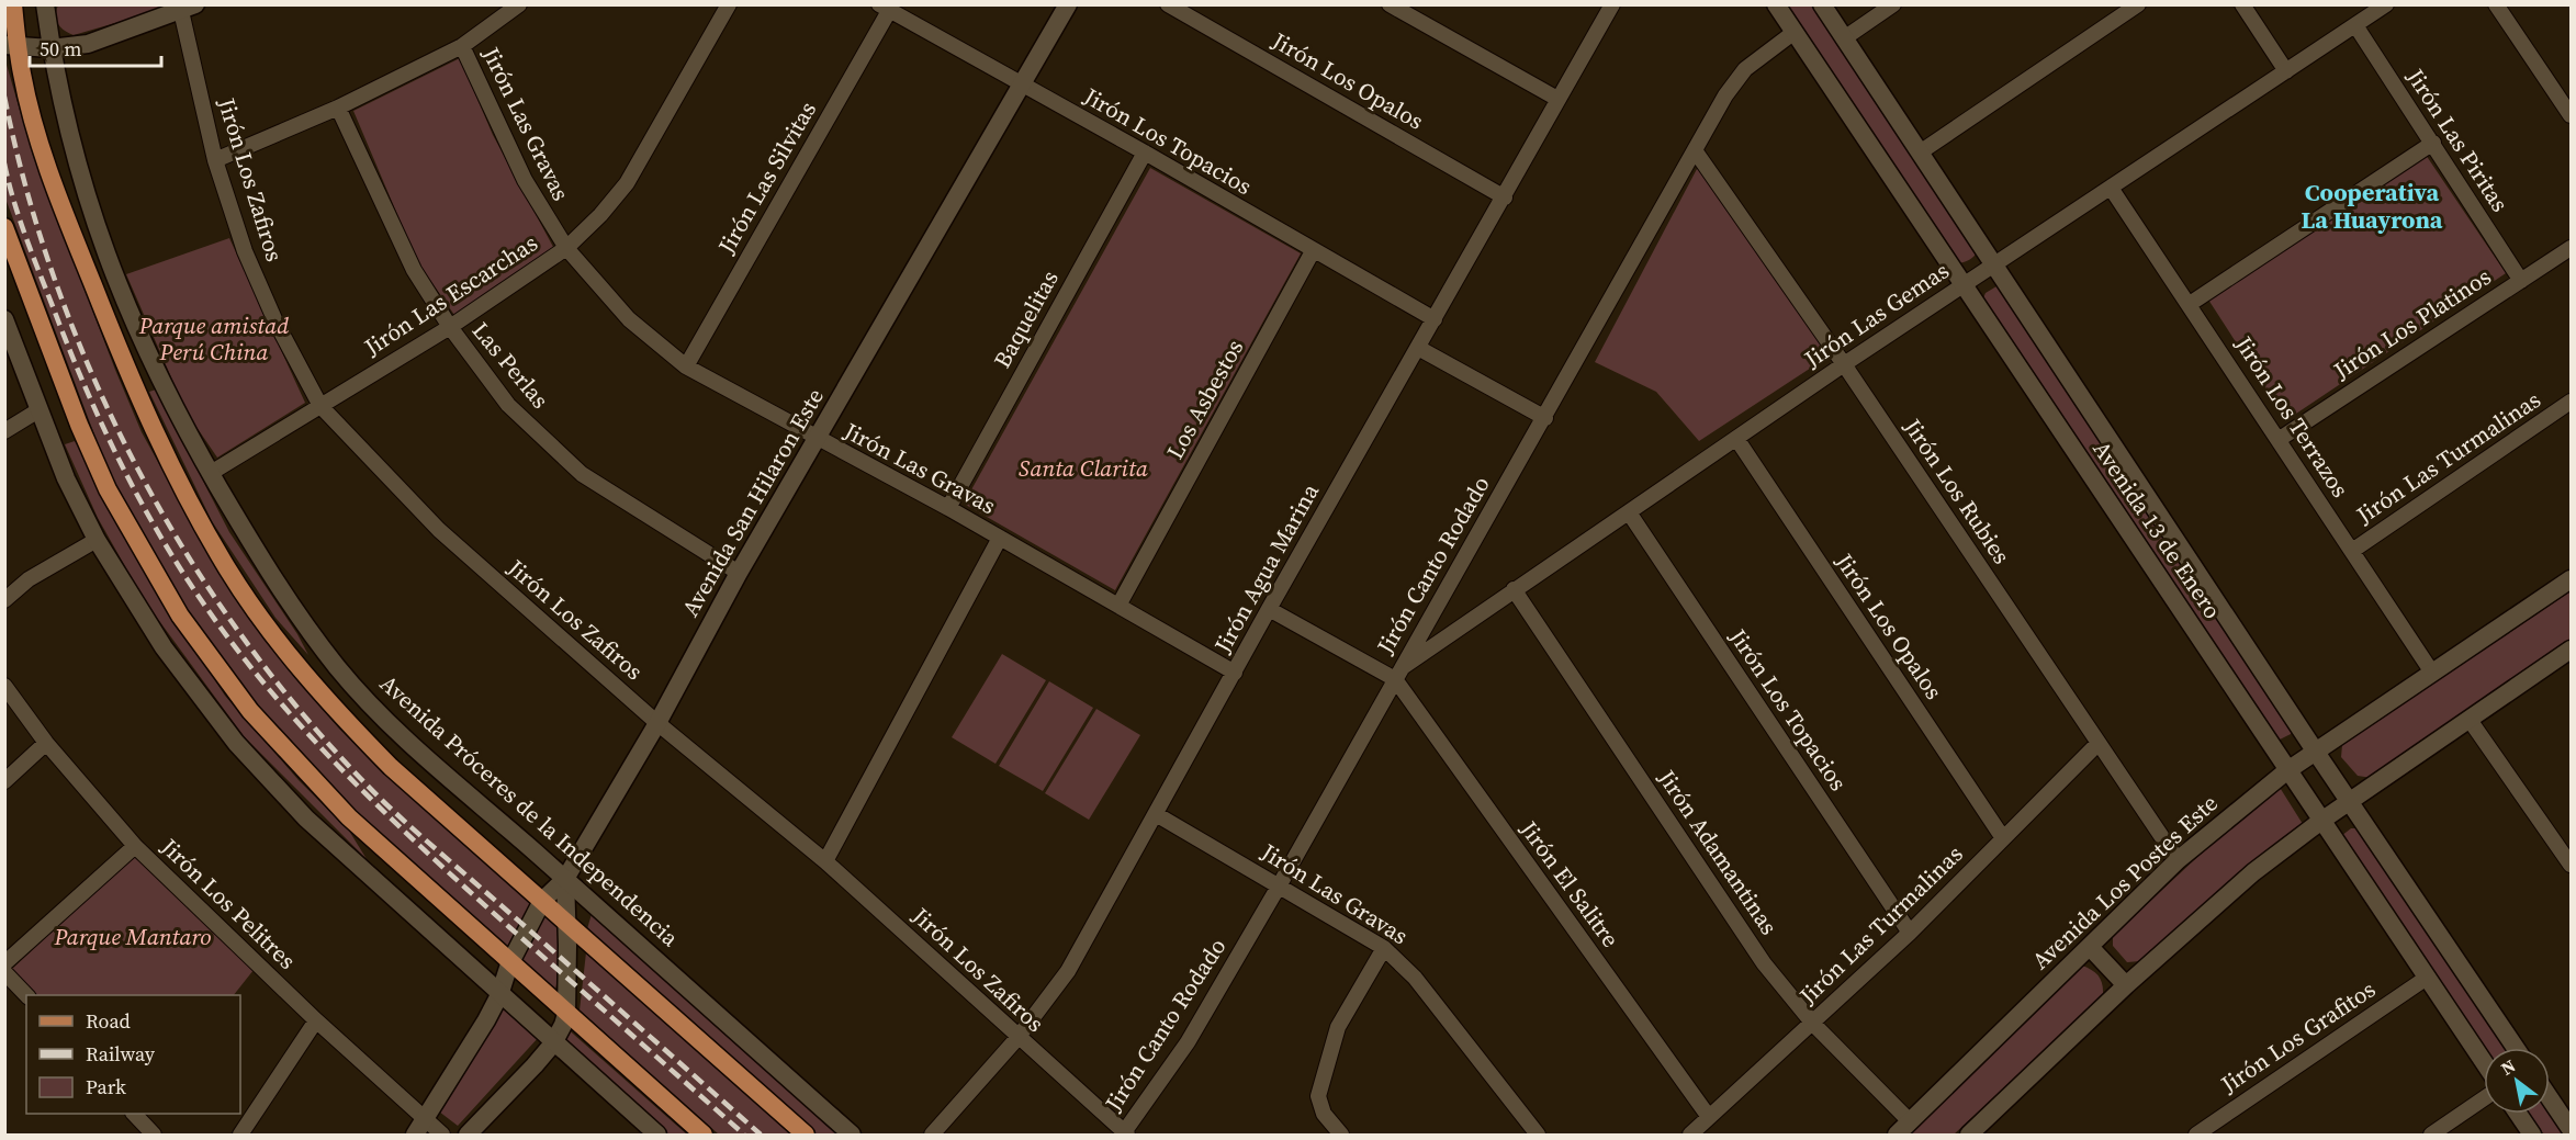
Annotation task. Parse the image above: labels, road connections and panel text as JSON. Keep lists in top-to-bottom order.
{
  "streets": {
    "main road": [
      "Avenida San Hilaron Este",
      "Avenida 13 de Enero",
      "Avenida Próceres de la Independencia",
      "Avenida Los Postes Este"
    ],
    "street": [
      "Jirón Los Opalos",
      "Jirón Las Gravas",
      "Jirón Las Piritas",
      "Jirón Los Topacios",
      "Jirón Las Silvitas",
      "Jirón Los Zafiros",
      "Jirón Las Escarchas",
      "Jirón Las Gemas",
      "Baquelitas",
      "Jirón Los Platinos",
      "Las Perlas",
      "Los Asbestos",
      "Jirón Los Terrazos",
      "Jirón Las Turmalinas",
      "Jirón Los Rubies",
      "Jirón Canto Rodado",
      "Jirón Agua Marina",
      "Jirón Adamantinas",
      "Jirón El Salitre",
      "Jirón Los Pelitres",
      "Jirón Los Grafitos"
    ]
  },
  "crossings": [
    ["Jirón Los Opalos", "Jirón Las Gemas"],
    ["Jirón Los Opalos", "Jirón Las Turmalinas"],
    ["Jirón Los Opalos", "Jirón Agua Marina"],
    ["Jirón Las Gravas", "Jirón Las Silvitas"],
    ["Jirón Las Gravas", "Jirón Las Escarchas"],
    ["Jirón Las Gravas", "Baquelitas"],
    ["Jirón Las Gravas", "Los Asbestos"],
    ["Jirón Las Gravas", "Avenida San Hilaron Este"],
    ["Jirón Las Gravas", "Jirón Canto Rodado"],
    ["Jirón Las Gravas", "Jirón Agua Marina"],
    ["Jirón Las Piritas", "Jirón Las Gemas"],
    ["Jirón Las Piritas", "Jirón Los Platinos"],
    ["Jirón Los Topacios", "Jirón Las Silvitas"],
    ["Jirón Los Topacios", "Jirón Las Gemas"],
    ["Jirón Los Topacios", "Baquelitas"],
    ["Jirón Los Topacios", "Los Asbestos"],
    ["Jirón Los Topacios", "Jirón Las Turmalinas"],
    ["Jirón Los Topacios", "Avenida San Hilaron Este"],
    ["Jirón Los Topacios", "Jirón Agua Marina"],
    ["Jirón Los Zafiros", "Jirón Las Escarchas"],
    ["Jirón Los Zafiros", "Avenida San Hilaron Este"],
    ["Jirón Los Zafiros", "Jirón Canto Rodado"],
    ["Jirón Los Zafiros", "Jirón Agua Marina"],
    ["Jirón Las Escarchas", "Las Perlas"],
    ["Jirón Las Escarchas", "Avenida Próceres de la Independencia"],
    ["Jirón Las Gemas", "Jirón Los Terrazos"],
    ["Jirón Las Gemas", "Jirón Los Rubies"],
    ["Jirón Las Gemas", "Avenida 13 de Enero"],
    ["Jirón Las Gemas", "Jirón Canto Rodado"],
    ["Jirón Las Gemas", "Jirón Adamantinas"],
    ["Jirón Las Gemas", "Jirón El Salitre"],
    ["Jirón Los Platinos", "Jirón Los Terrazos"],
    ["Las Perlas", "Avenida San Hilaron Este"],
    ["Jirón Los Terrazos", "Jirón Las Turmalinas"],
    ["Jirón Los Terrazos", "Avenida Los Postes Este"],
    ["Jirón Las Turmalinas", "Jirón Los Rubies"],
    ["Jirón Las Turmalinas", "Jirón Adamantinas"],
    ["Jirón Las Turmalinas", "Jirón El Salitre"],
    ["Jirón Los Rubies", "Jirón Canto Rodado"],
    ["Jirón Los Rubies", "Avenida Los Postes Este"],
    ["Avenida San Hilaron Este", "Avenida Próceres de la Independencia"],
    ["Avenida 13 de Enero", "Jirón Canto Rodado"],
    ["Avenida 13 de Enero", "Avenida Los Postes Este"],
    ["Avenida 13 de Enero", "Jirón Los Grafitos"],
    ["Jirón Canto Rodado", "Jirón El Salitre"],
    ["Jirón Adamantinas", "Avenida Los Postes Este"]
  ],
  "districts": ["Cooperativa La Huayrona"],
  "parks": ["Parque amistad Perú China", "Santa Clarita", "Parque Mantaro"],
  "legend": ["Road", "Railway", "Park"],
  "scale_bar": "50 m",
  "north": "top left"
}
